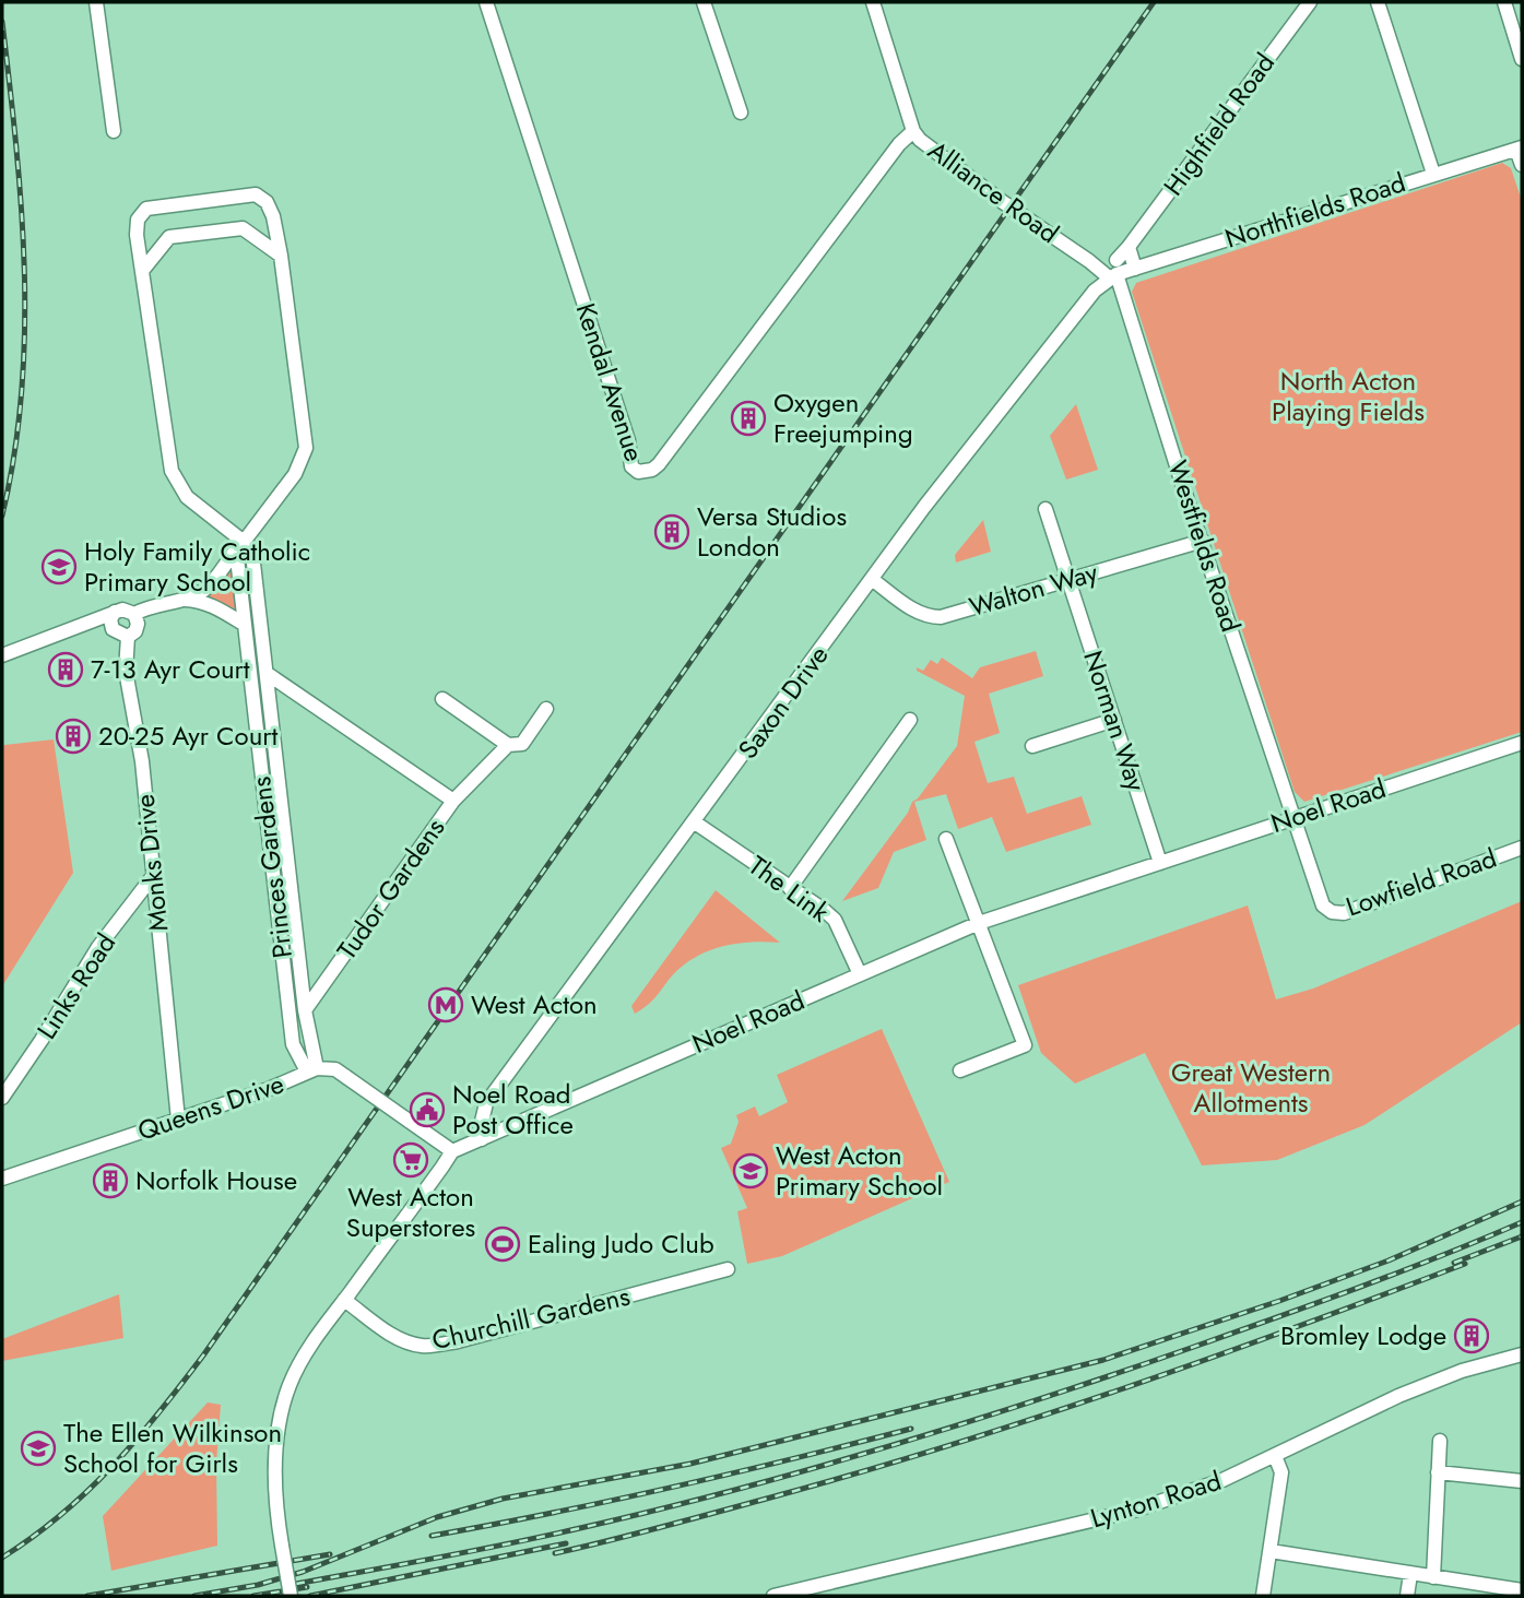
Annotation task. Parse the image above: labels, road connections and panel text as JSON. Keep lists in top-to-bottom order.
{
  "streets": {
    "street": [
      "Highfield Road",
      "Alliance Road",
      "Northfields Road",
      "Kendal Avenue",
      "Westfields Road",
      "Walton Way",
      "Saxon Drive",
      "Norman Way",
      "Noel Road",
      "Monks Drive",
      "Princes Gardens",
      "Lowfield Road",
      "Tudor Gardens",
      "The Link",
      "Links Road",
      "Queens Drive",
      "Churchill Gardens",
      "Lynton Road"
    ]
  },
  "crossings": [
    ["Highfield Road", "Alliance Road"],
    ["Highfield Road", "Northfields Road"],
    ["Highfield Road", "Westfields Road"],
    ["Highfield Road", "Saxon Drive"],
    ["Alliance Road", "Northfields Road"],
    ["Alliance Road", "Kendal Avenue"],
    ["Alliance Road", "Westfields Road"],
    ["Alliance Road", "Saxon Drive"],
    ["Northfields Road", "Westfields Road"],
    ["Northfields Road", "Saxon Drive"],
    ["Westfields Road", "Walton Way"],
    ["Westfields Road", "Saxon Drive"],
    ["Westfields Road", "Noel Road"],
    ["Westfields Road", "Lowfield Road"],
    ["Walton Way", "Saxon Drive"],
    ["Walton Way", "Norman Way"],
    ["Saxon Drive", "Noel Road"],
    ["Saxon Drive", "The Link"],
    ["Norman Way", "Noel Road"],
    ["Noel Road", "Lowfield Road"],
    ["Noel Road", "The Link"],
    ["Noel Road", "Queens Drive"],
    ["Monks Drive", "Links Road"],
    ["Monks Drive", "Queens Drive"],
    ["Princes Gardens", "Tudor Gardens"],
    ["Princes Gardens", "Queens Drive"]
  ],
  "parks": ["North Acton Playing Fields", "Great Western Allotments"],
  "places": {
    "building": [
      "Oxygen Freejumping",
      "Versa Studios London",
      "7-13 Ayr Court",
      "20-25 Ayr Court",
      "Norfolk House",
      "Bromley Lodge"
    ],
    "school or university": ["Holy Family Catholic Primary School", "West Acton Primary School", "The Ellen Wilkinson School for Girls"],
    "metro station": ["West Acton"],
    "public building": ["Noel Road Post Office"],
    "supermarket": ["West Acton Superstores"],
    "sports": ["Ealing Judo Club"]
  }
}
